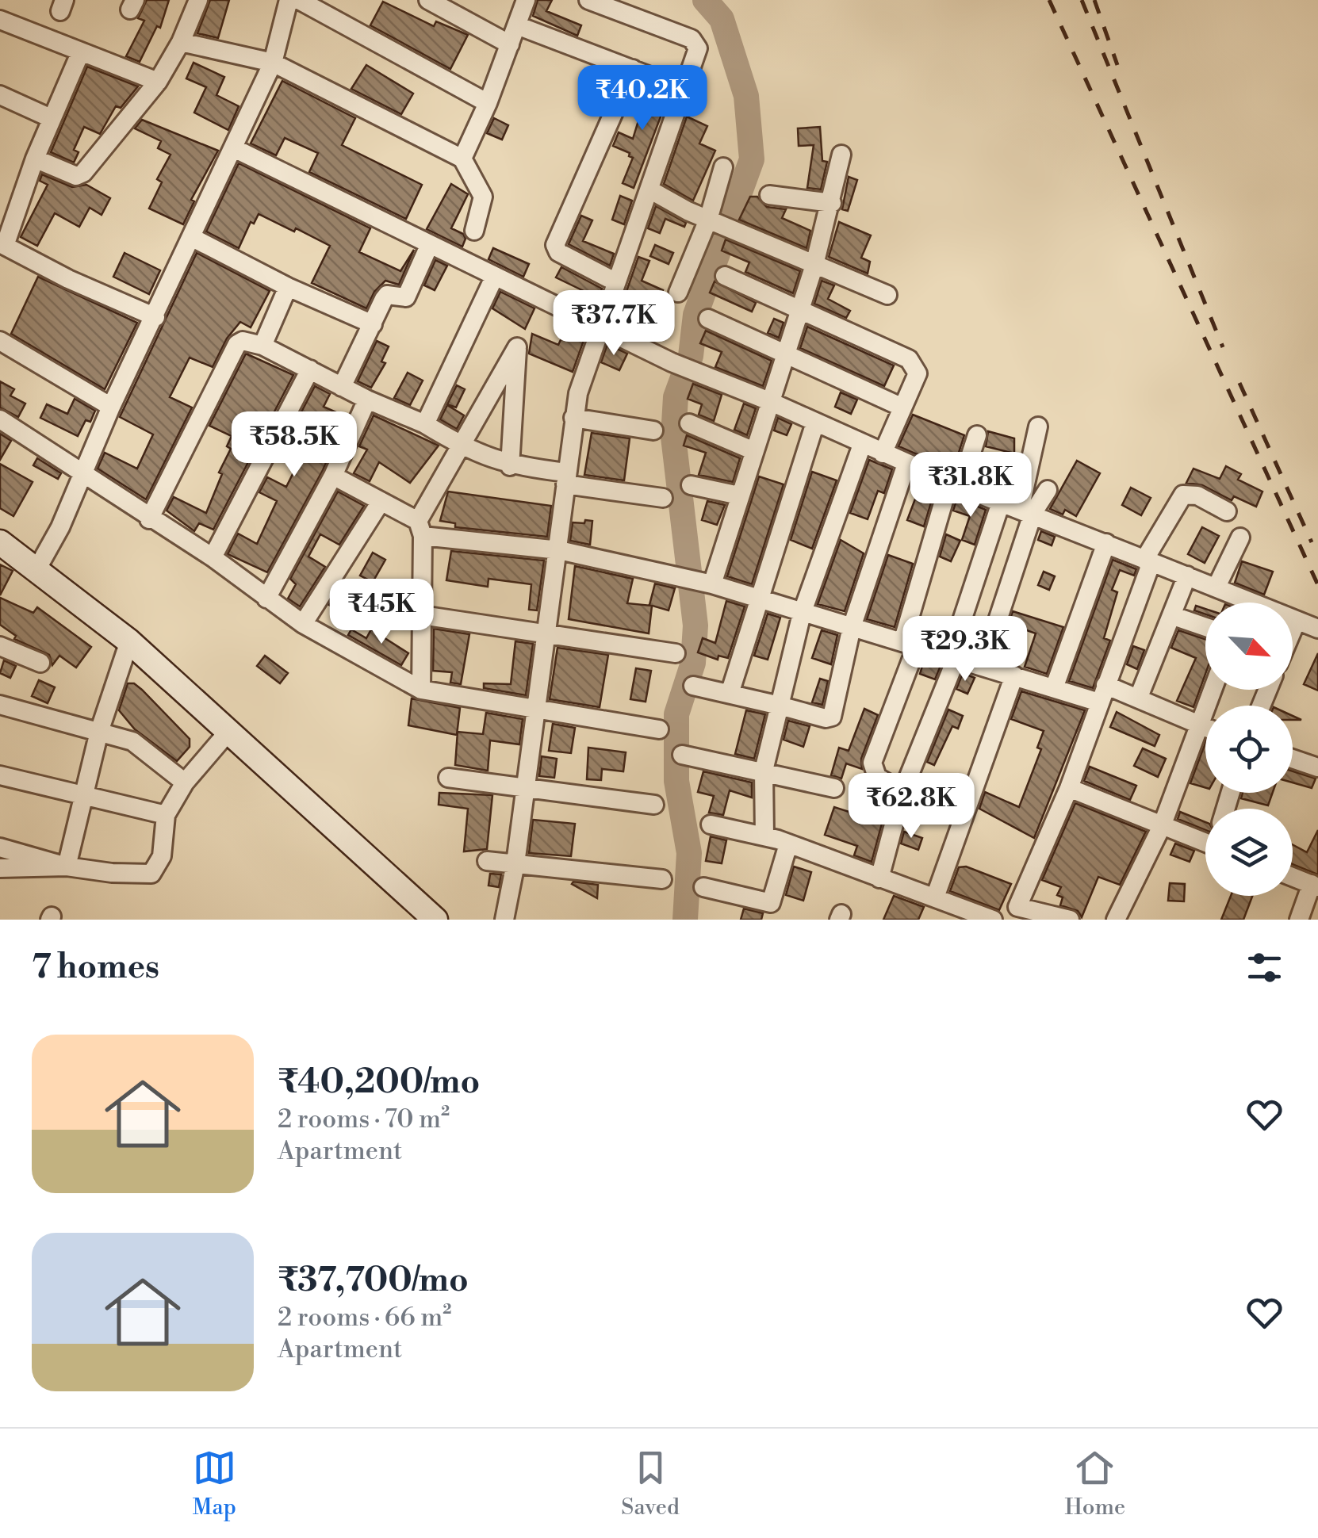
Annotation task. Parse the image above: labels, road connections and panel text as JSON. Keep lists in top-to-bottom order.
{
  "north": "bottom right",
  "page": {
    "price": [
      "₹40.2K",
      "₹37.7K",
      "₹58.5K",
      "₹31.8K",
      "₹45K",
      "₹29.3K",
      "₹62.8K"
    ],
    "heading": "7 homes",
    "list": [
      {
        "name": "₹40,200/mo",
        "note": "2 rooms · 70 m² · Apartment"
      },
      {
        "name": "₹37,700/mo",
        "note": "2 rooms · 66 m² · Apartment"
      }
    ],
    "tabs": ["Map", "Saved", "Home"]
  }
}
